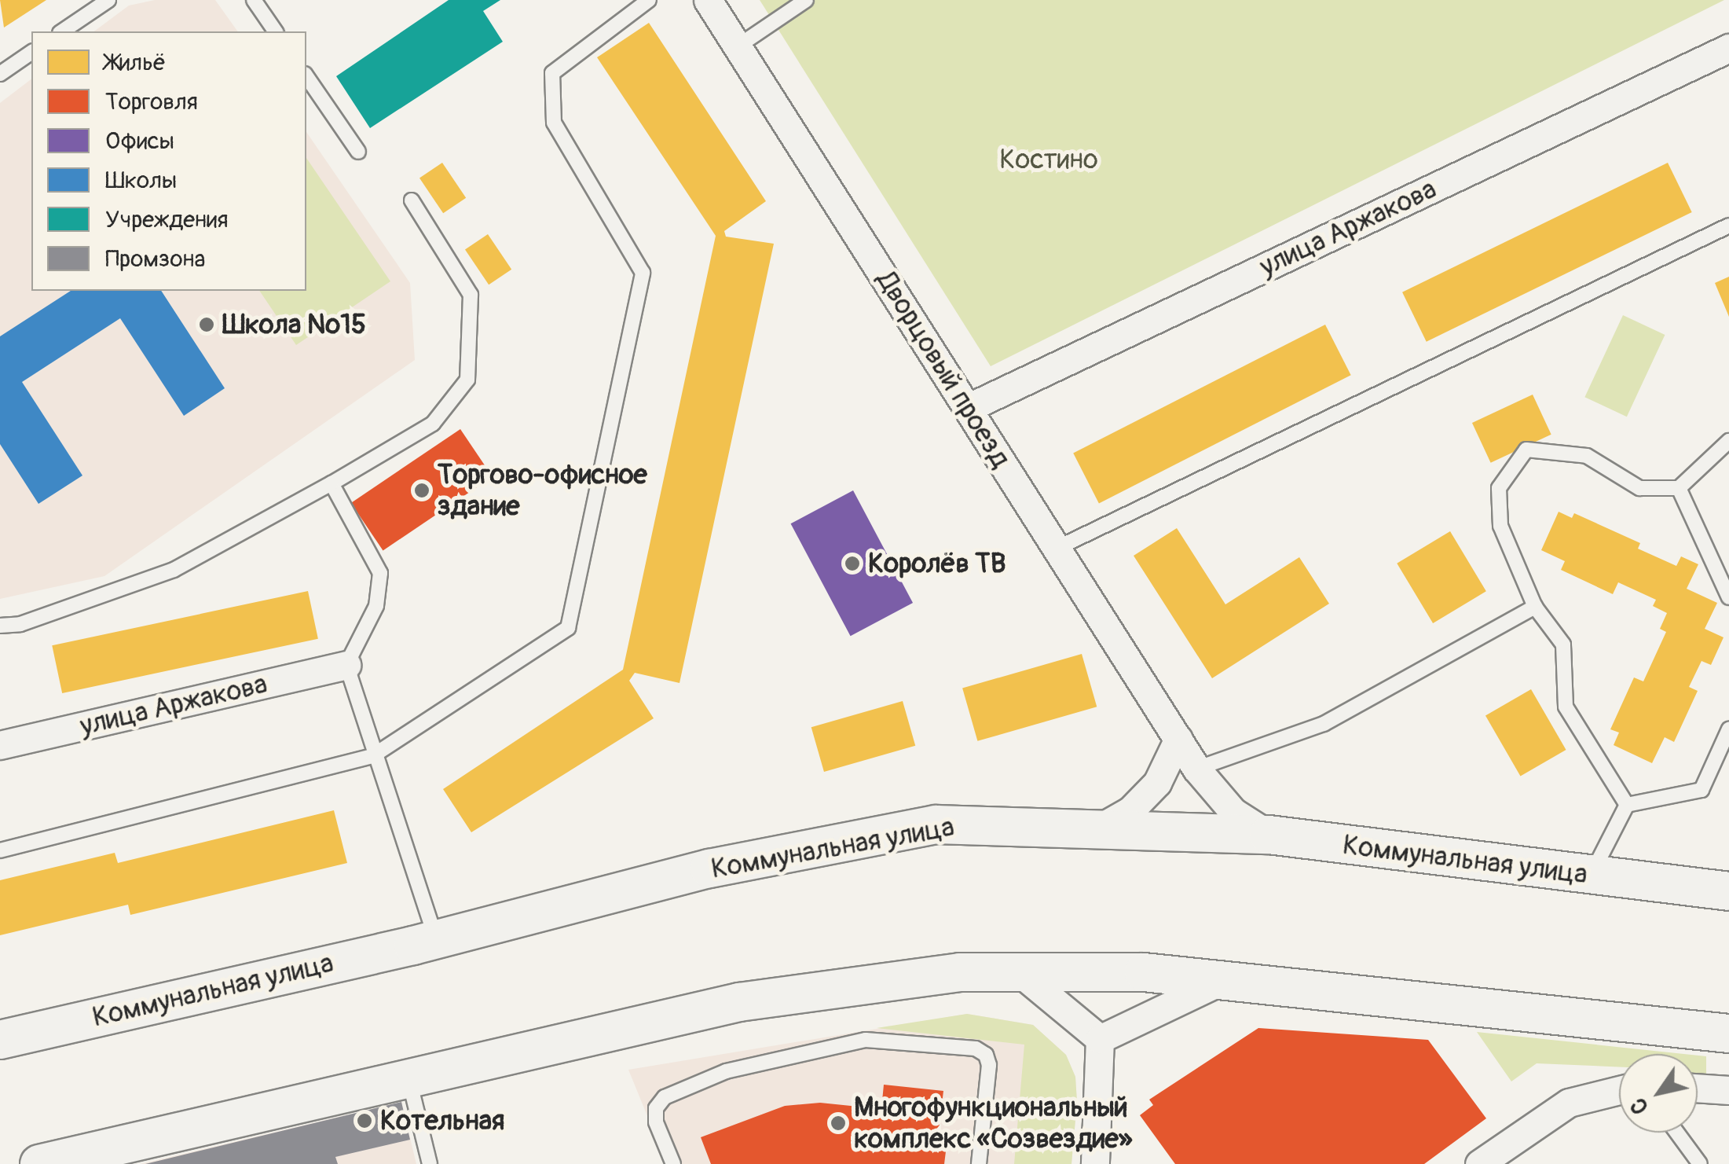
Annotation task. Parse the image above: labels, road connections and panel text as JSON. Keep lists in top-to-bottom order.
{
  "streets": {
    "main road": ["Коммунальная улица"],
    "street": ["улица Аржакова", "Дворцовый проезд"]
  },
  "crossings": [
    ["улица Аржакова", "Дворцовый проезд"],
    ["Дворцовый проезд", "Коммунальная улица"]
  ],
  "parks": ["Костино"],
  "places": [
    "Школа №15",
    "Торгово-офисное здание",
    "Королёв ТВ",
    "Котельная",
    "Многофункциональный комплекс «Созвездие»"
  ],
  "legend": [
    "Жильё",
    "Торговля",
    "Офисы",
    "Школы",
    "Учреждения",
    "Промзона"
  ],
  "north": "bottom left"
}
